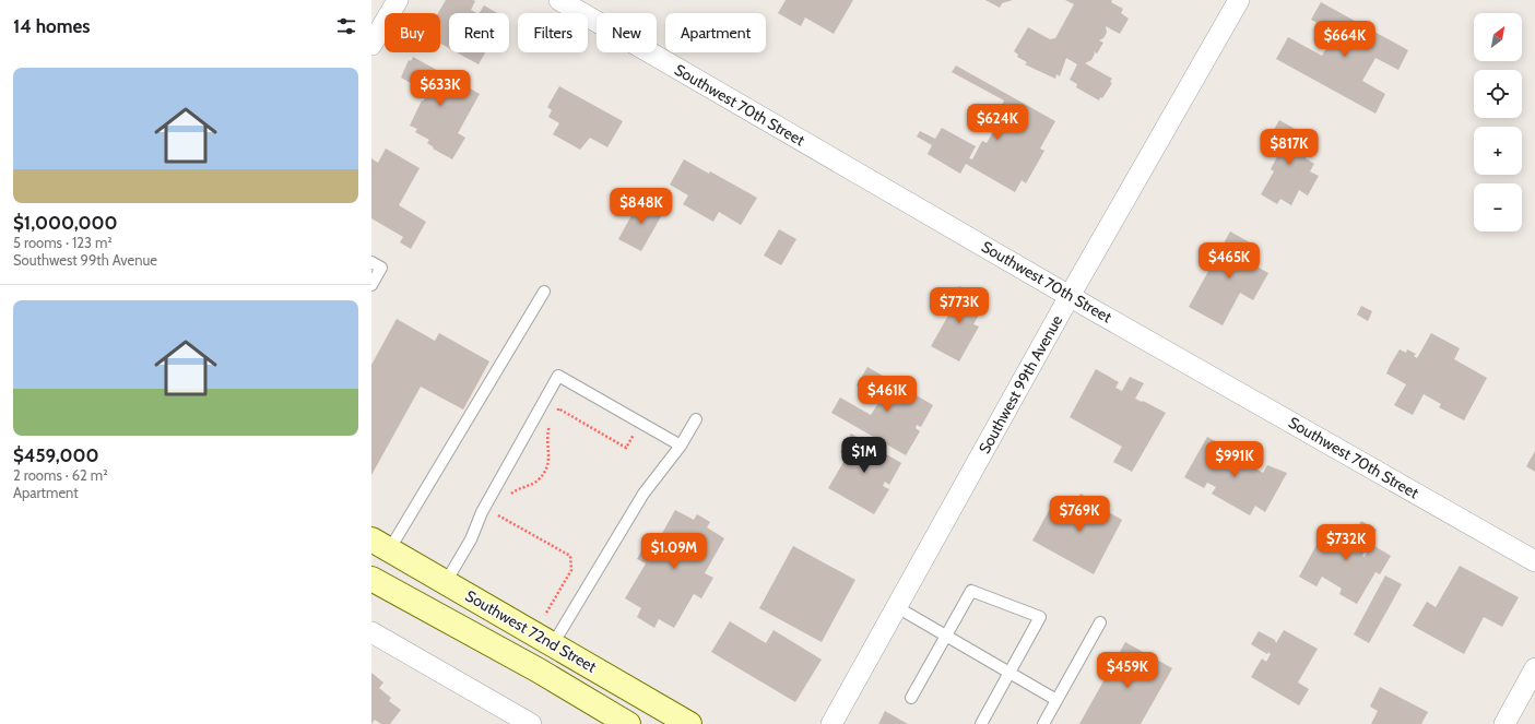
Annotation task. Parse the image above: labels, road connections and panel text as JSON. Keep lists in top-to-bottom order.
{
  "streets": {
    "main road": ["Southwest 72nd Street"],
    "street": ["Southwest 70th Street", "Southwest 99th Avenue"]
  },
  "crossings": [
    ["Southwest 70th Street", "Southwest 99th Avenue"]
  ],
  "north": "top right",
  "page": {
    "heading": "14 homes",
    "map_buttons": ["+", "−"],
    "chip": [
      "Buy",
      "Rent",
      "Filters",
      "New",
      "Apartment"
    ],
    "price": [
      "$664K",
      "$633K",
      "$624K",
      "$817K",
      "$848K",
      "$465K",
      "$773K",
      "$461K",
      "$1M",
      "$991K",
      "$769K",
      "$732K",
      "$1.09M",
      "$459K"
    ],
    "list": [
      {
        "name": "$1,000,000",
        "note": "5 rooms · 123 m² · Southwest 99th Avenue"
      },
      {
        "name": "$459,000",
        "note": "2 rooms · 62 m² · Apartment"
      }
    ]
  }
}
